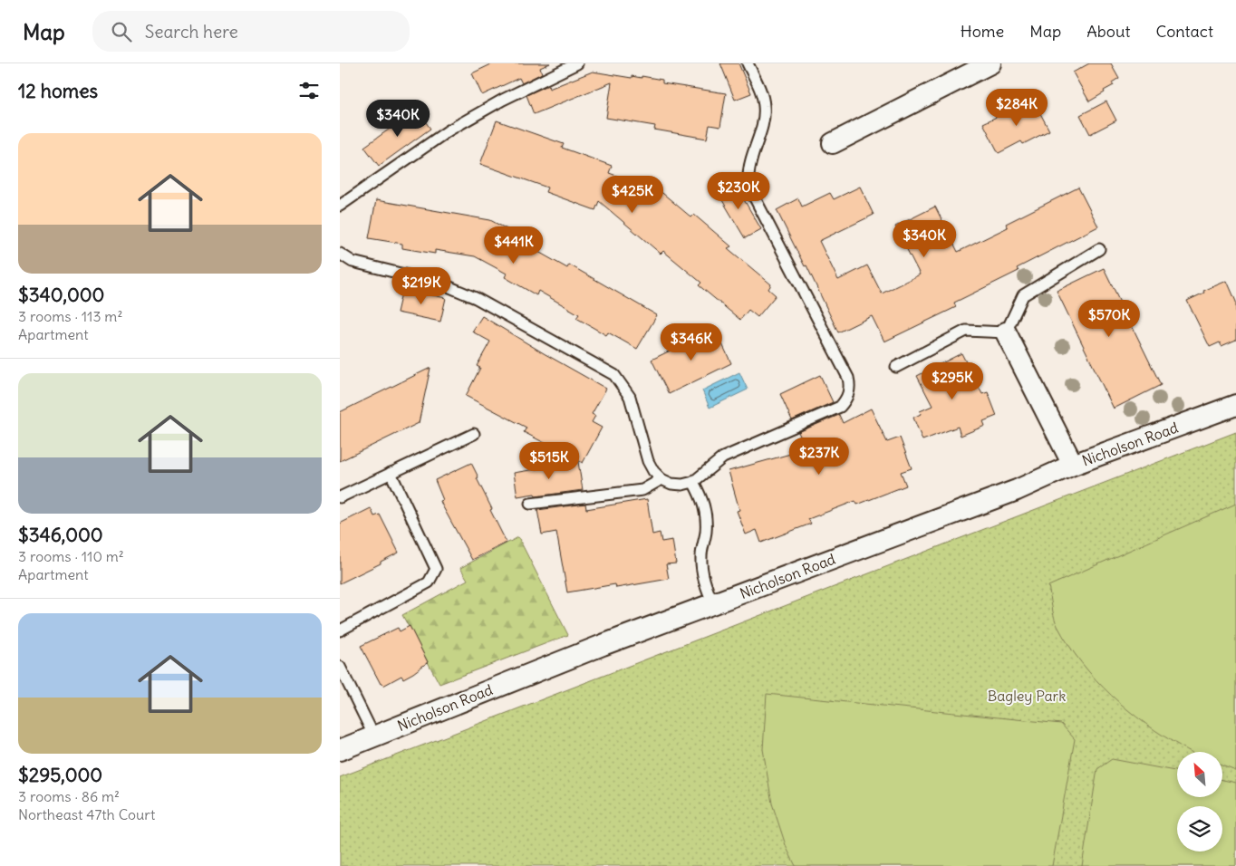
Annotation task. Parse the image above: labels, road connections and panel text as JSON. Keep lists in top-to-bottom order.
{
  "streets": {
    "street": ["Nicholson Road"]
  },
  "parks": ["Bagley Park"],
  "north": "top left",
  "page": {
    "header": "Map",
    "search": "Search here",
    "nav": [
      "Home",
      "Map",
      "About",
      "Contact"
    ],
    "heading": "12 homes",
    "price": [
      "$284K",
      "$340K",
      "$230K",
      "$425K",
      "$340K",
      "$441K",
      "$219K",
      "$570K",
      "$346K",
      "$295K",
      "$237K",
      "$515K"
    ],
    "list": [
      {
        "name": "$340,000",
        "note": "3 rooms · 113 m² · Apartment"
      },
      {
        "name": "$346,000",
        "note": "3 rooms · 110 m² · Apartment"
      },
      {
        "name": "$295,000",
        "note": "3 rooms · 86 m² · Northeast 47th Court"
      }
    ]
  }
}
